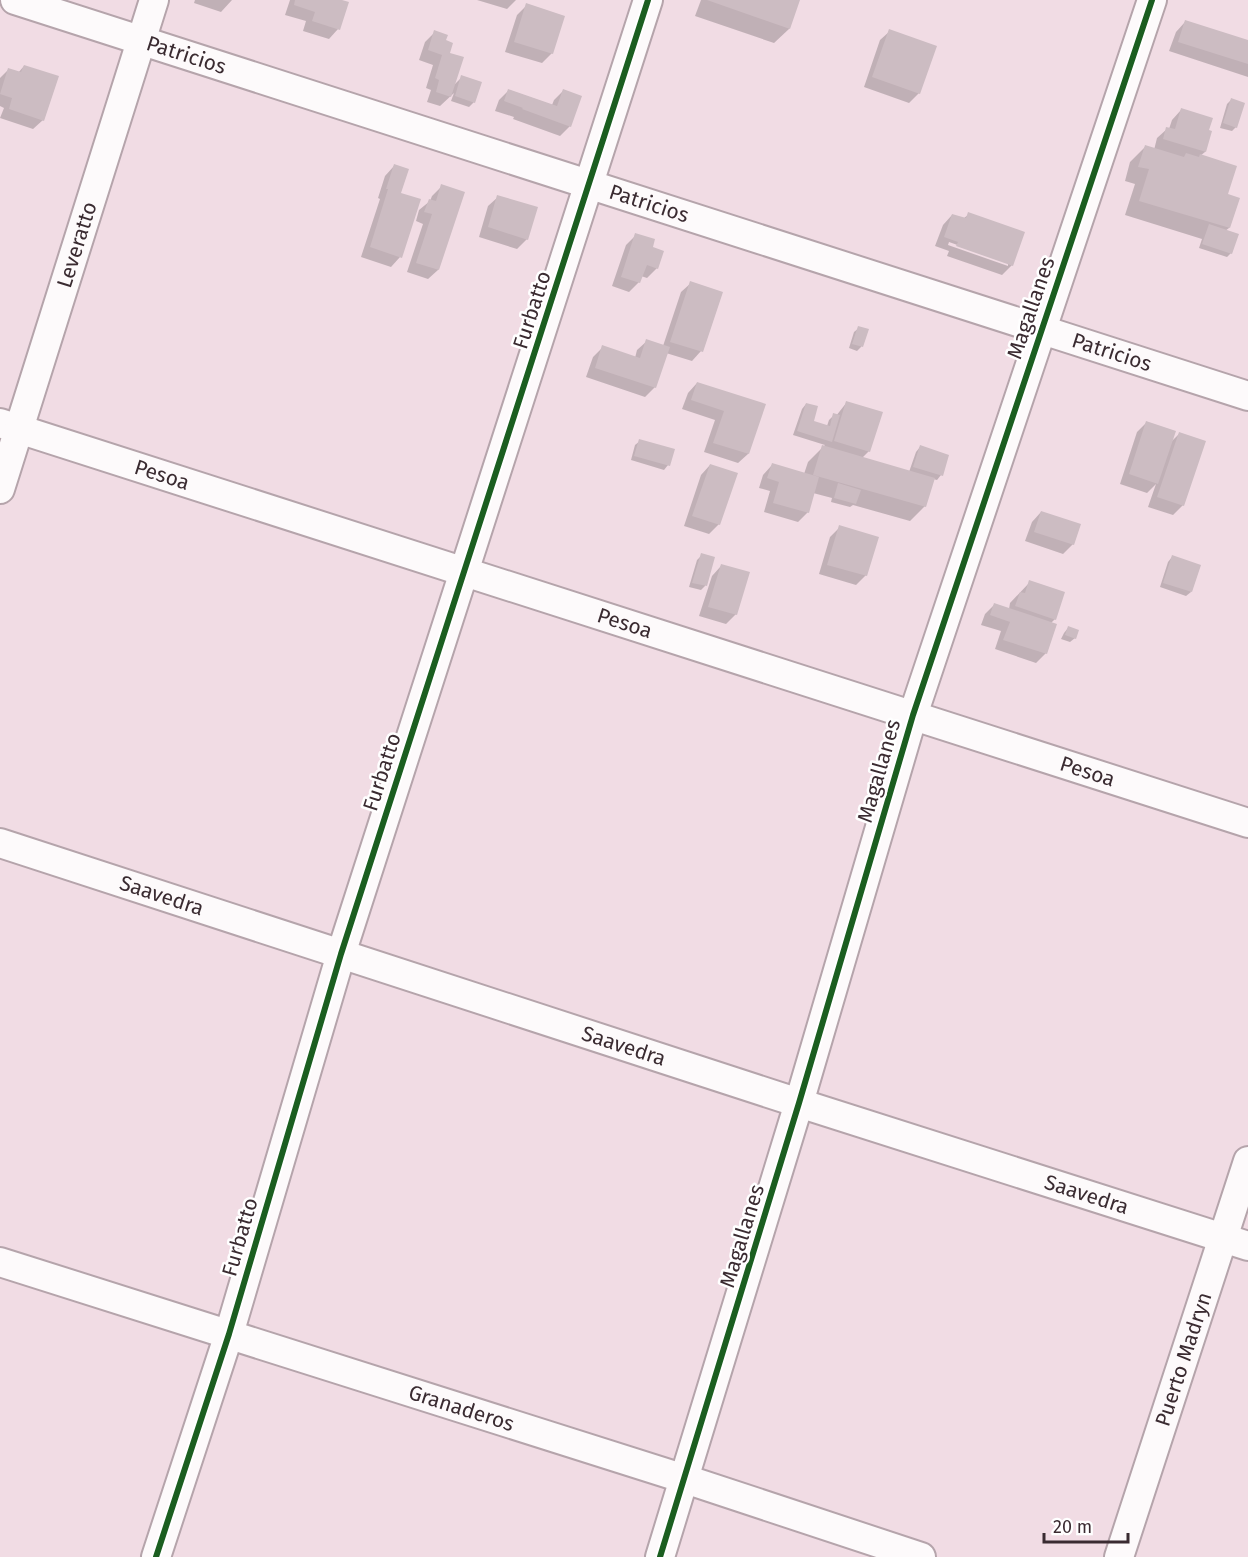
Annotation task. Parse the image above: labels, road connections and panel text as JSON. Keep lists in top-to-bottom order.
{
  "streets": {
    "street": [
      "Patricios",
      "Leveratto",
      "Magallanes",
      "Furbatto",
      "Pesoa",
      "Saavedra",
      "Puerto Madryn",
      "Granaderos"
    ]
  },
  "crossings": [
    ["Patricios", "Leveratto"],
    ["Patricios", "Magallanes"],
    ["Patricios", "Furbatto"],
    ["Leveratto", "Pesoa"],
    ["Magallanes", "Pesoa"],
    ["Magallanes", "Saavedra"],
    ["Magallanes", "Granaderos"],
    ["Furbatto", "Pesoa"],
    ["Furbatto", "Saavedra"],
    ["Furbatto", "Granaderos"],
    ["Saavedra", "Puerto Madryn"]
  ],
  "scale_bar": "20 m"
}
